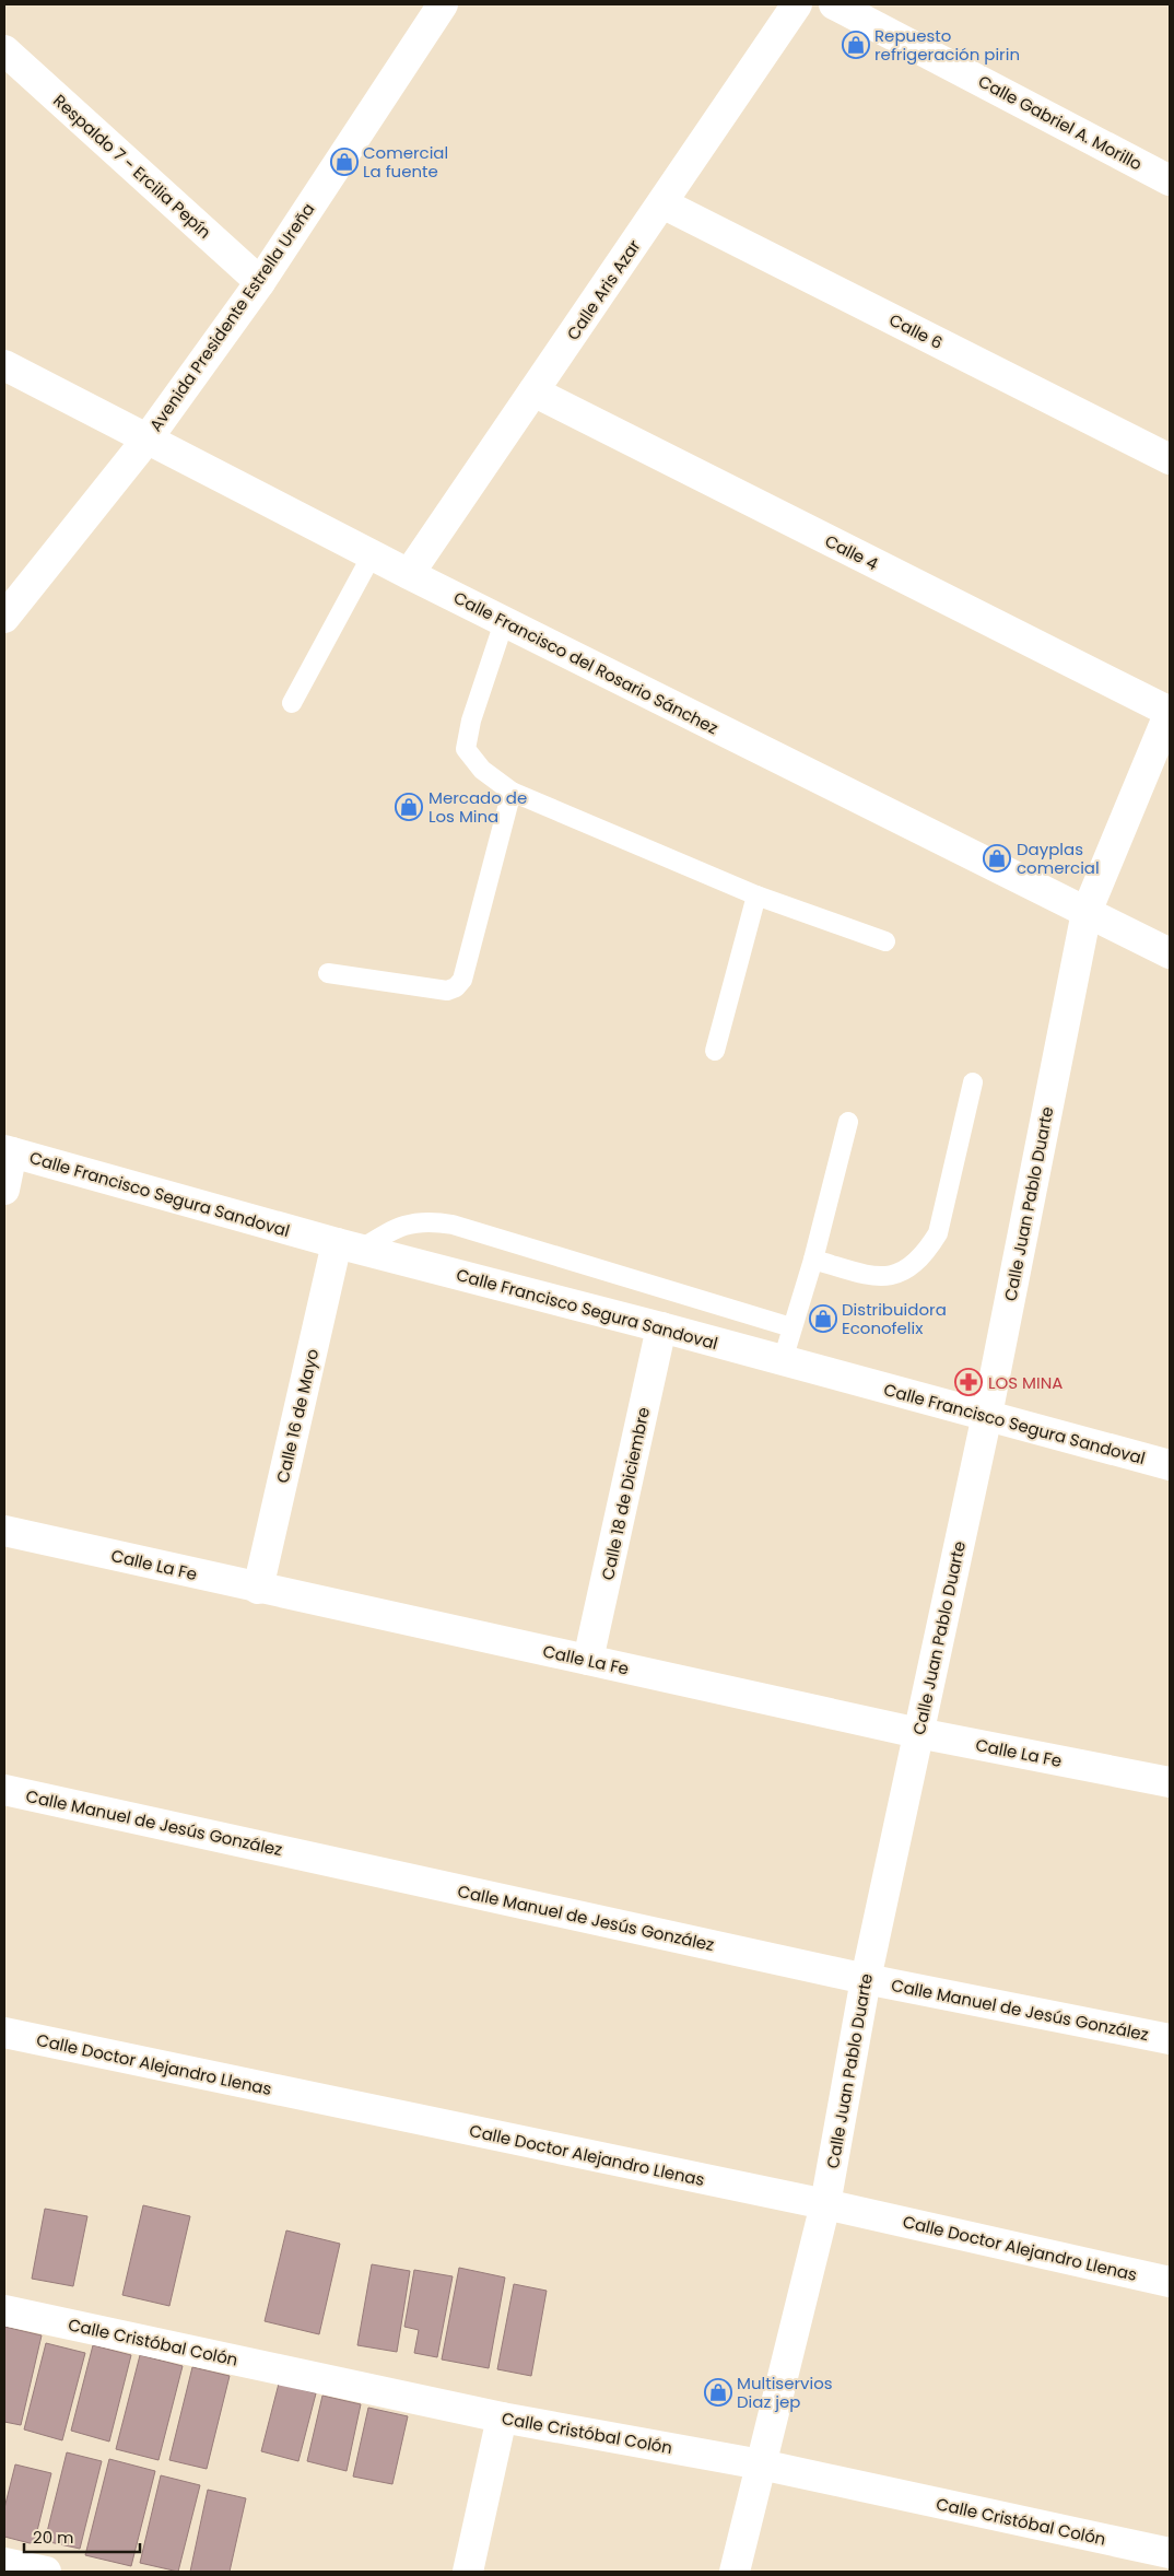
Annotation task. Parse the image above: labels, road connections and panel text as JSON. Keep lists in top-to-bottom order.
{
  "streets": {
    "street": [
      "Calle Gabriel A. Morillo",
      "Respaldo 7 - Ercilia Pepín",
      "Calle Aris Azar",
      "Avenida Presidente Estrella Ureña",
      "Calle 6",
      "Calle 4",
      "Calle Francisco del Rosario Sánchez",
      "Calle Francisco Segura Sandoval",
      "Calle Juan Pablo Duarte",
      "Calle 16 de Mayo",
      "Calle 18 de Diciembre",
      "Calle La Fe",
      "Calle Manuel de Jesús González",
      "Calle Doctor Alejandro Llenas",
      "Calle Cristóbal Colón"
    ]
  },
  "crossings": [
    ["Respaldo 7 - Ercilia Pepín", "Avenida Presidente Estrella Ureña"],
    ["Calle Aris Azar", "Calle 6"],
    ["Calle Aris Azar", "Calle 4"],
    ["Calle Aris Azar", "Calle Francisco del Rosario Sánchez"],
    ["Avenida Presidente Estrella Ureña", "Calle Francisco del Rosario Sánchez"],
    ["Calle 4", "Calle Juan Pablo Duarte"],
    ["Calle Francisco del Rosario Sánchez", "Calle Juan Pablo Duarte"],
    ["Calle Francisco Segura Sandoval", "Calle Juan Pablo Duarte"],
    ["Calle Francisco Segura Sandoval", "Calle 16 de Mayo"],
    ["Calle Francisco Segura Sandoval", "Calle 18 de Diciembre"],
    ["Calle Juan Pablo Duarte", "Calle La Fe"],
    ["Calle Juan Pablo Duarte", "Calle Manuel de Jesús González"],
    ["Calle Juan Pablo Duarte", "Calle Doctor Alejandro Llenas"],
    ["Calle Juan Pablo Duarte", "Calle Cristóbal Colón"],
    ["Calle 16 de Mayo", "Calle La Fe"],
    ["Calle 18 de Diciembre", "Calle La Fe"]
  ],
  "places": {
    "shop": [
      "Repuesto refrigeración pirin",
      "Comercial La fuente",
      "Mercado de Los Mina",
      "Dayplas comercial",
      "Distribuidora Econofelix",
      "Multiservios Diaz jep"
    ],
    "pharmacy": ["LOS MINA"]
  },
  "scale_bar": "20 m"
}
